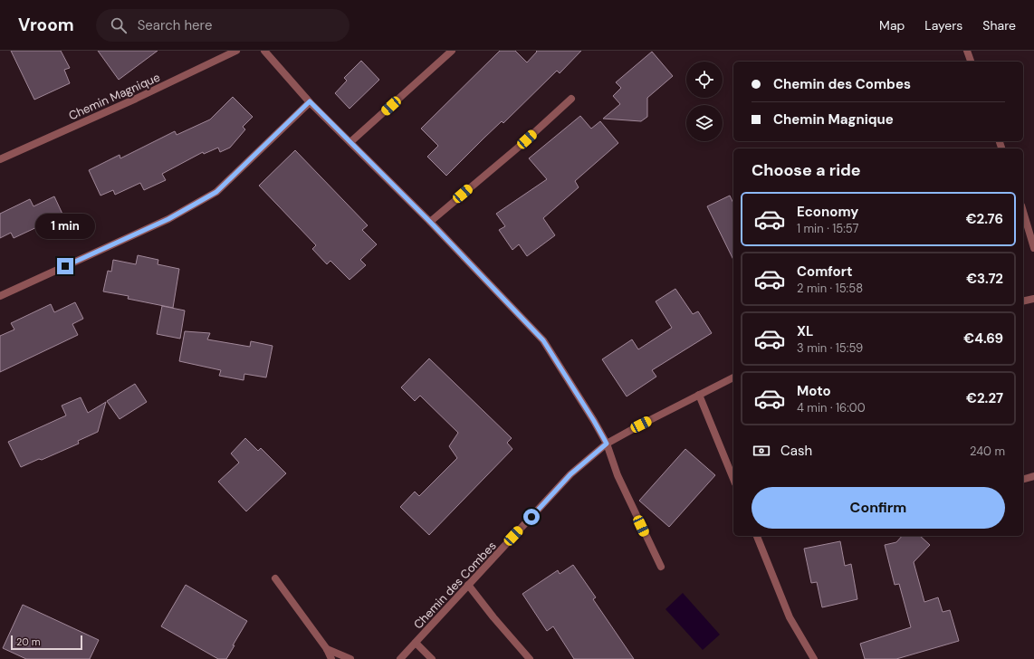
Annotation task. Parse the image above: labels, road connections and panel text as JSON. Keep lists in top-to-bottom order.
{
  "streets": {
    "street": ["Chemin Magnique", "Chemin des Combes"]
  },
  "scale_bar": "20 m",
  "page": {
    "header": "Vroom",
    "search": "Search here",
    "nav": ["Map", "Layers", "Share"],
    "banner": ["Chemin des Combes", "Chemin Magnique"],
    "heading": "Choose a ride",
    "list": [
      {
        "name": "Economy",
        "note": "1 min · 15:57",
        "value": "€2.76"
      },
      {
        "name": "Comfort",
        "note": "2 min · 15:58",
        "value": "€3.72"
      },
      {
        "name": "XL",
        "note": "3 min · 15:59",
        "value": "€4.69"
      },
      {
        "name": "Moto",
        "note": "4 min · 16:00",
        "value": "€2.27"
      }
    ],
    "bubble": "1 min",
    "pay": ["Cash", "240 m"],
    "buttons": "Confirm",
    "scale": "20 m"
  }
}
